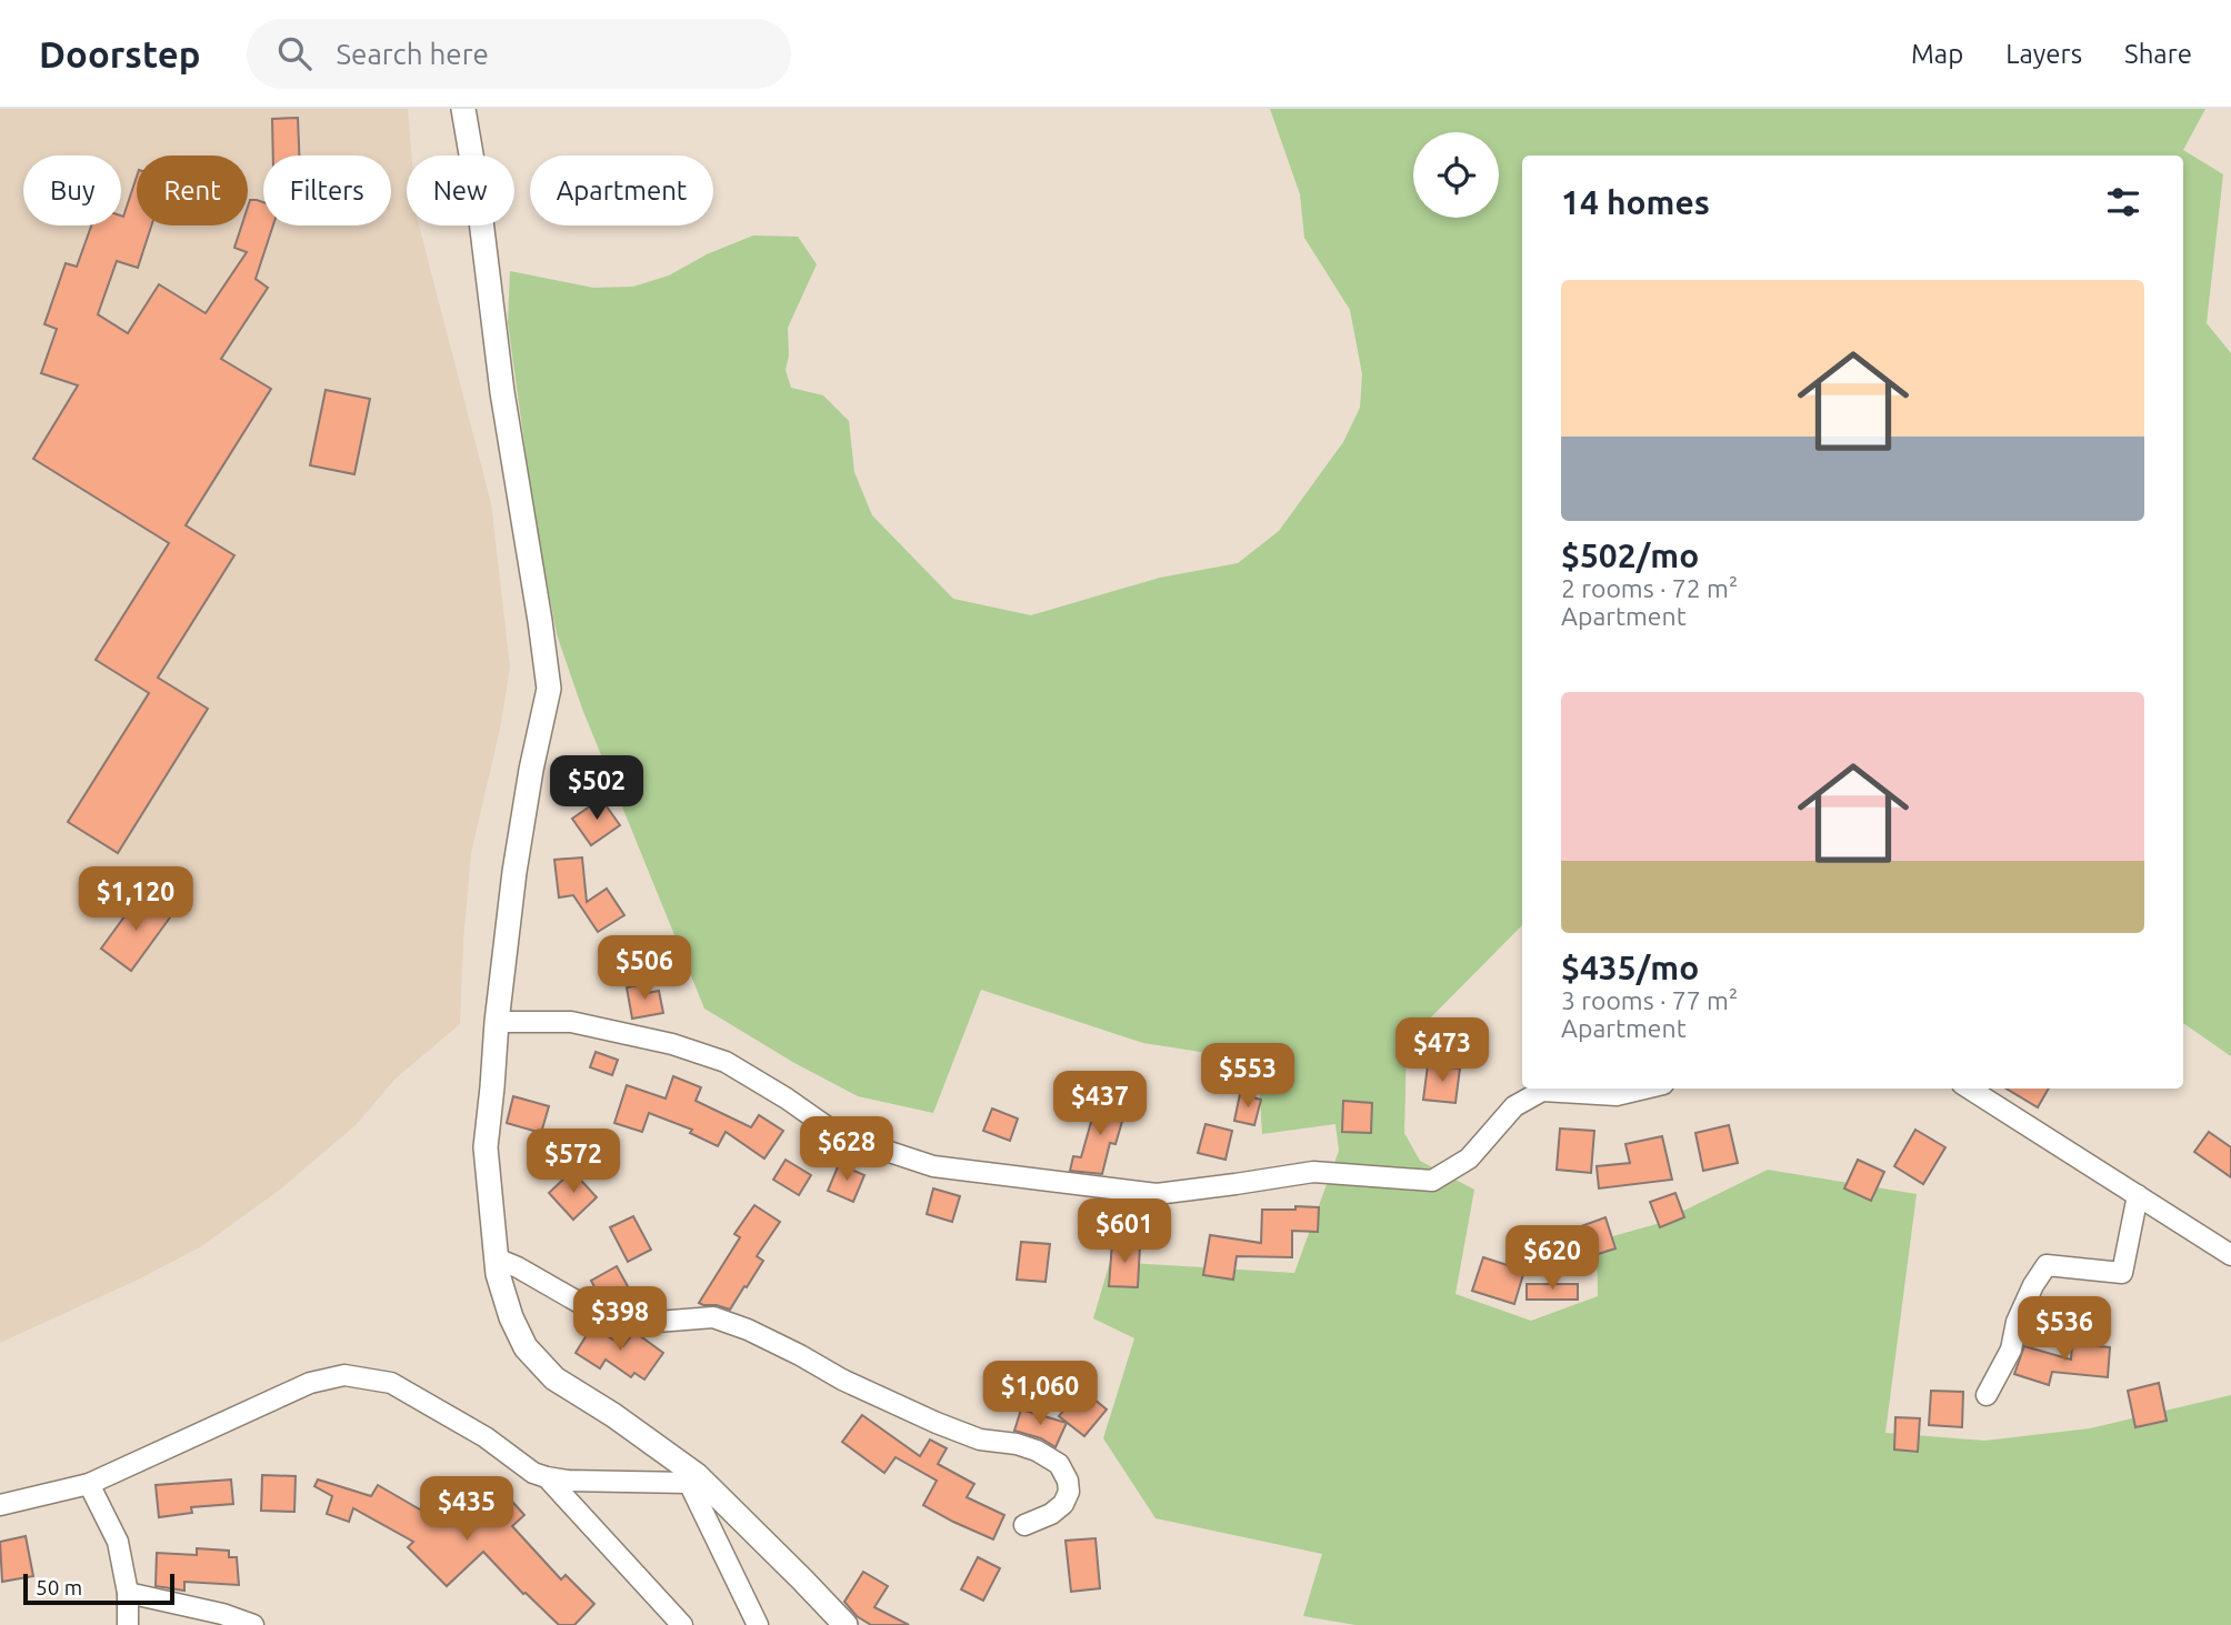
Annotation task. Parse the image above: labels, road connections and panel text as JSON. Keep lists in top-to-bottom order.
{
  "scale_bar": "50 m",
  "page": {
    "header": "Doorstep",
    "search": "Search here",
    "nav": ["Map", "Layers", "Share"],
    "chip": [
      "Buy",
      "Rent",
      "Filters",
      "New",
      "Apartment"
    ],
    "heading": "14 homes",
    "list": [
      {
        "name": "$502/mo",
        "note": "2 rooms · 72 m² · Apartment"
      },
      {
        "name": "$435/mo",
        "note": "3 rooms · 77 m² · Apartment"
      }
    ],
    "price": [
      "$502",
      "$1,120",
      "$506",
      "$473",
      "$553",
      "$437",
      "$628",
      "$572",
      "$601",
      "$620",
      "$398",
      "$536",
      "$1,060",
      "$435"
    ],
    "scale": "50 m"
  }
}
